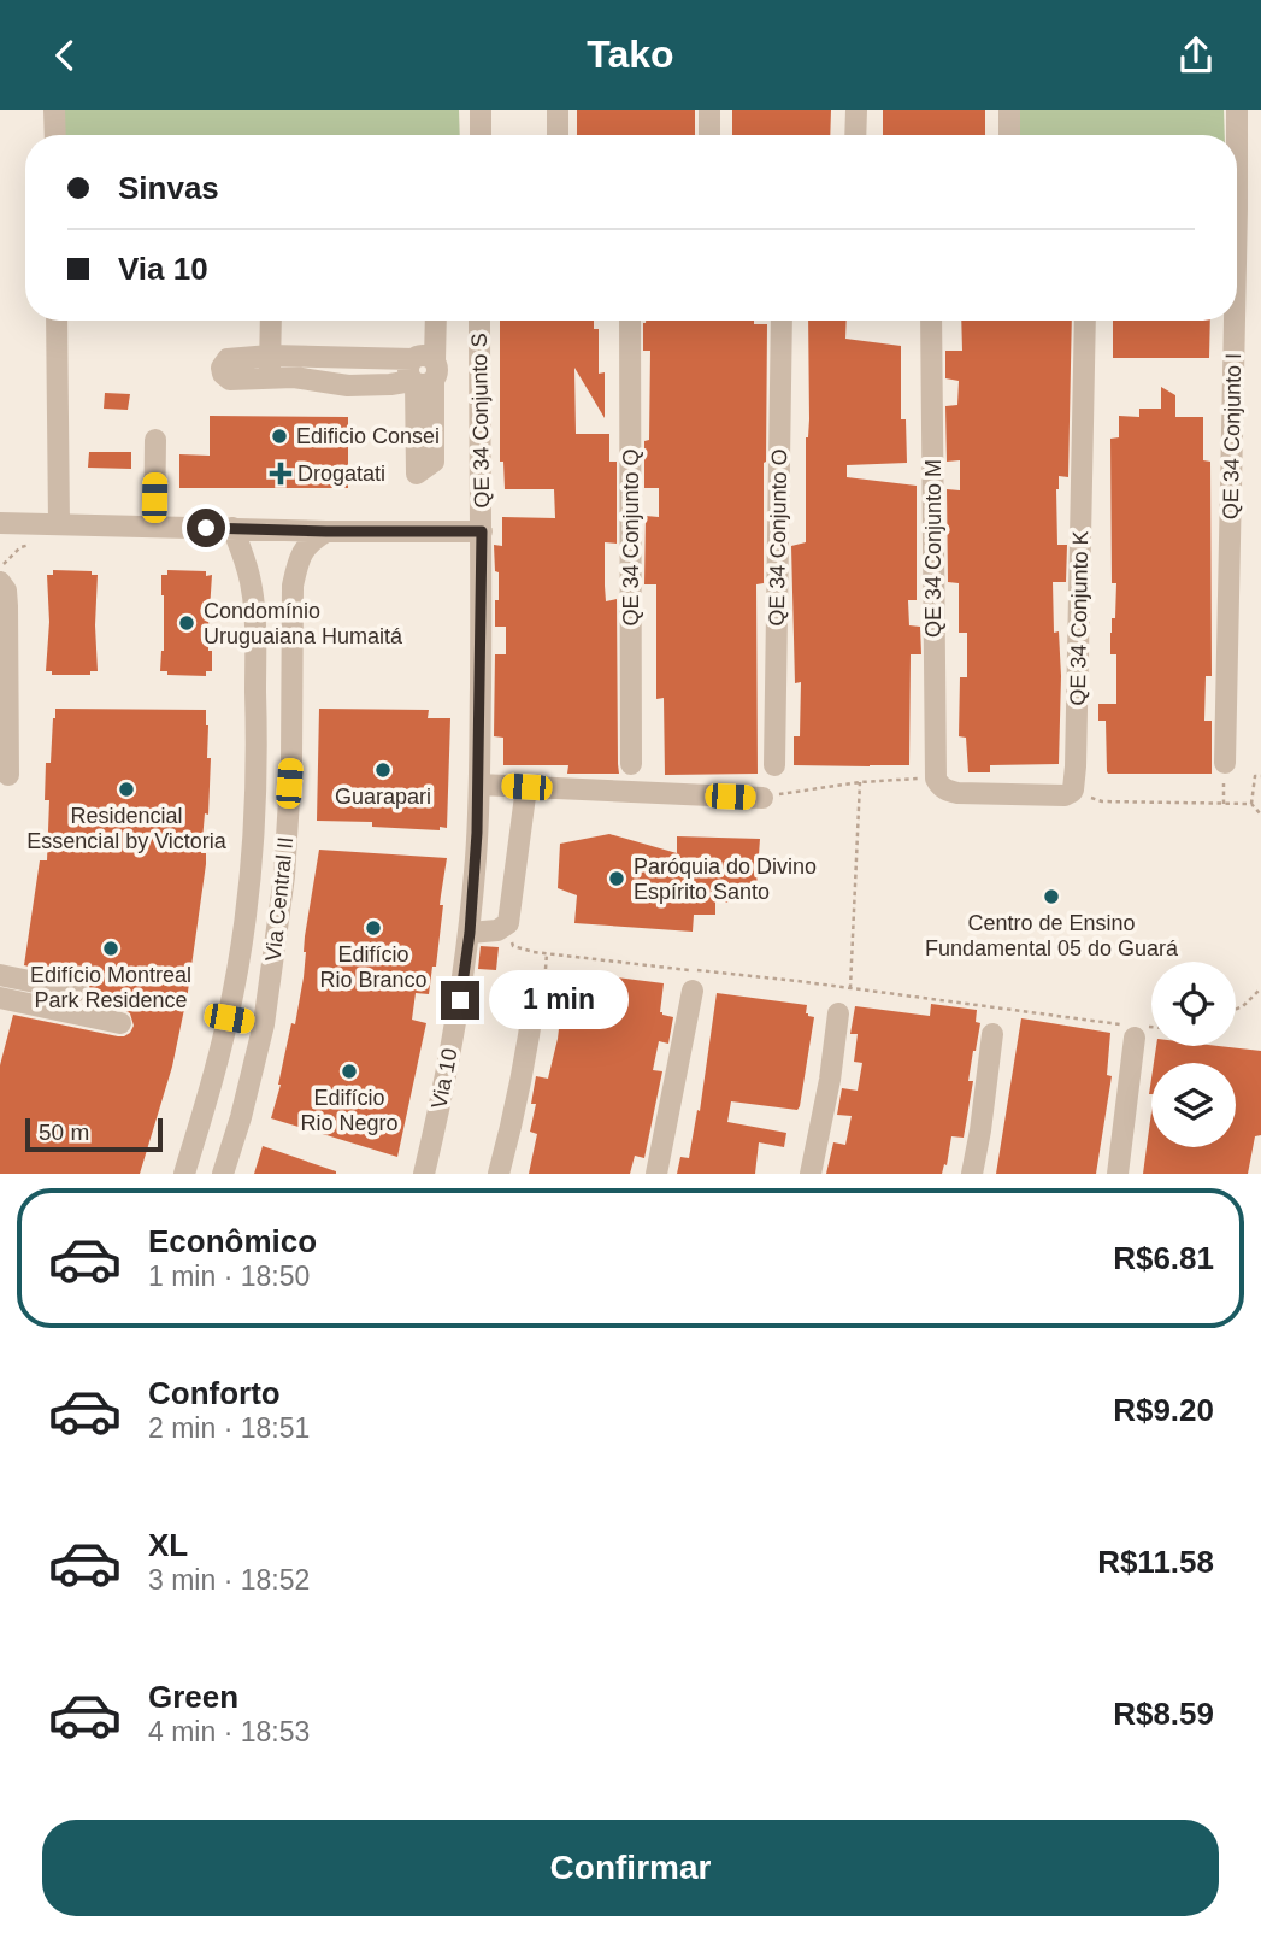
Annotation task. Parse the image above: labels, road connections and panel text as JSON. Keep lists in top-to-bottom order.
{
  "streets": {
    "street": [
      "QE 34 Conjunto S",
      "QE 34 Conjunto I",
      "QE 34 Conjunto Q",
      "QE 34 Conjunto O",
      "QE 34 Conjunto M",
      "QE 34 Conjunto K",
      "Via Central II",
      "Via 10"
    ]
  },
  "crossings": [
    ["QE 34 Conjunto S", "Via 10"]
  ],
  "places": {
    "other": [
      "Edificio Consei",
      "Condomínio Uruguaiana Humaitá",
      "Guarapari",
      "Residencial Essencial by Victoria",
      "Paróquia do Divino Espírito Santo",
      "Centro de Ensino Fundamental 05 do Guará",
      "Edifício Rio Branco",
      "Edifício Montreal Park Residence",
      "Edifício Rio Negro"
    ],
    "health": ["Drogatati"]
  },
  "scale_bar": "50 m",
  "page": {
    "header": "Tako",
    "banner": ["Sinvas", "Via 10"],
    "bubble": "1 min",
    "scale": "50 m",
    "list": [
      {
        "name": "Econômico",
        "note": "1 min · 18:50",
        "value": "R$6.81"
      },
      {
        "name": "Conforto",
        "note": "2 min · 18:51",
        "value": "R$9.20"
      },
      {
        "name": "XL",
        "note": "3 min · 18:52",
        "value": "R$11.58"
      },
      {
        "name": "Green",
        "note": "4 min · 18:53",
        "value": "R$8.59"
      }
    ],
    "buttons": "Confirmar"
  }
}
